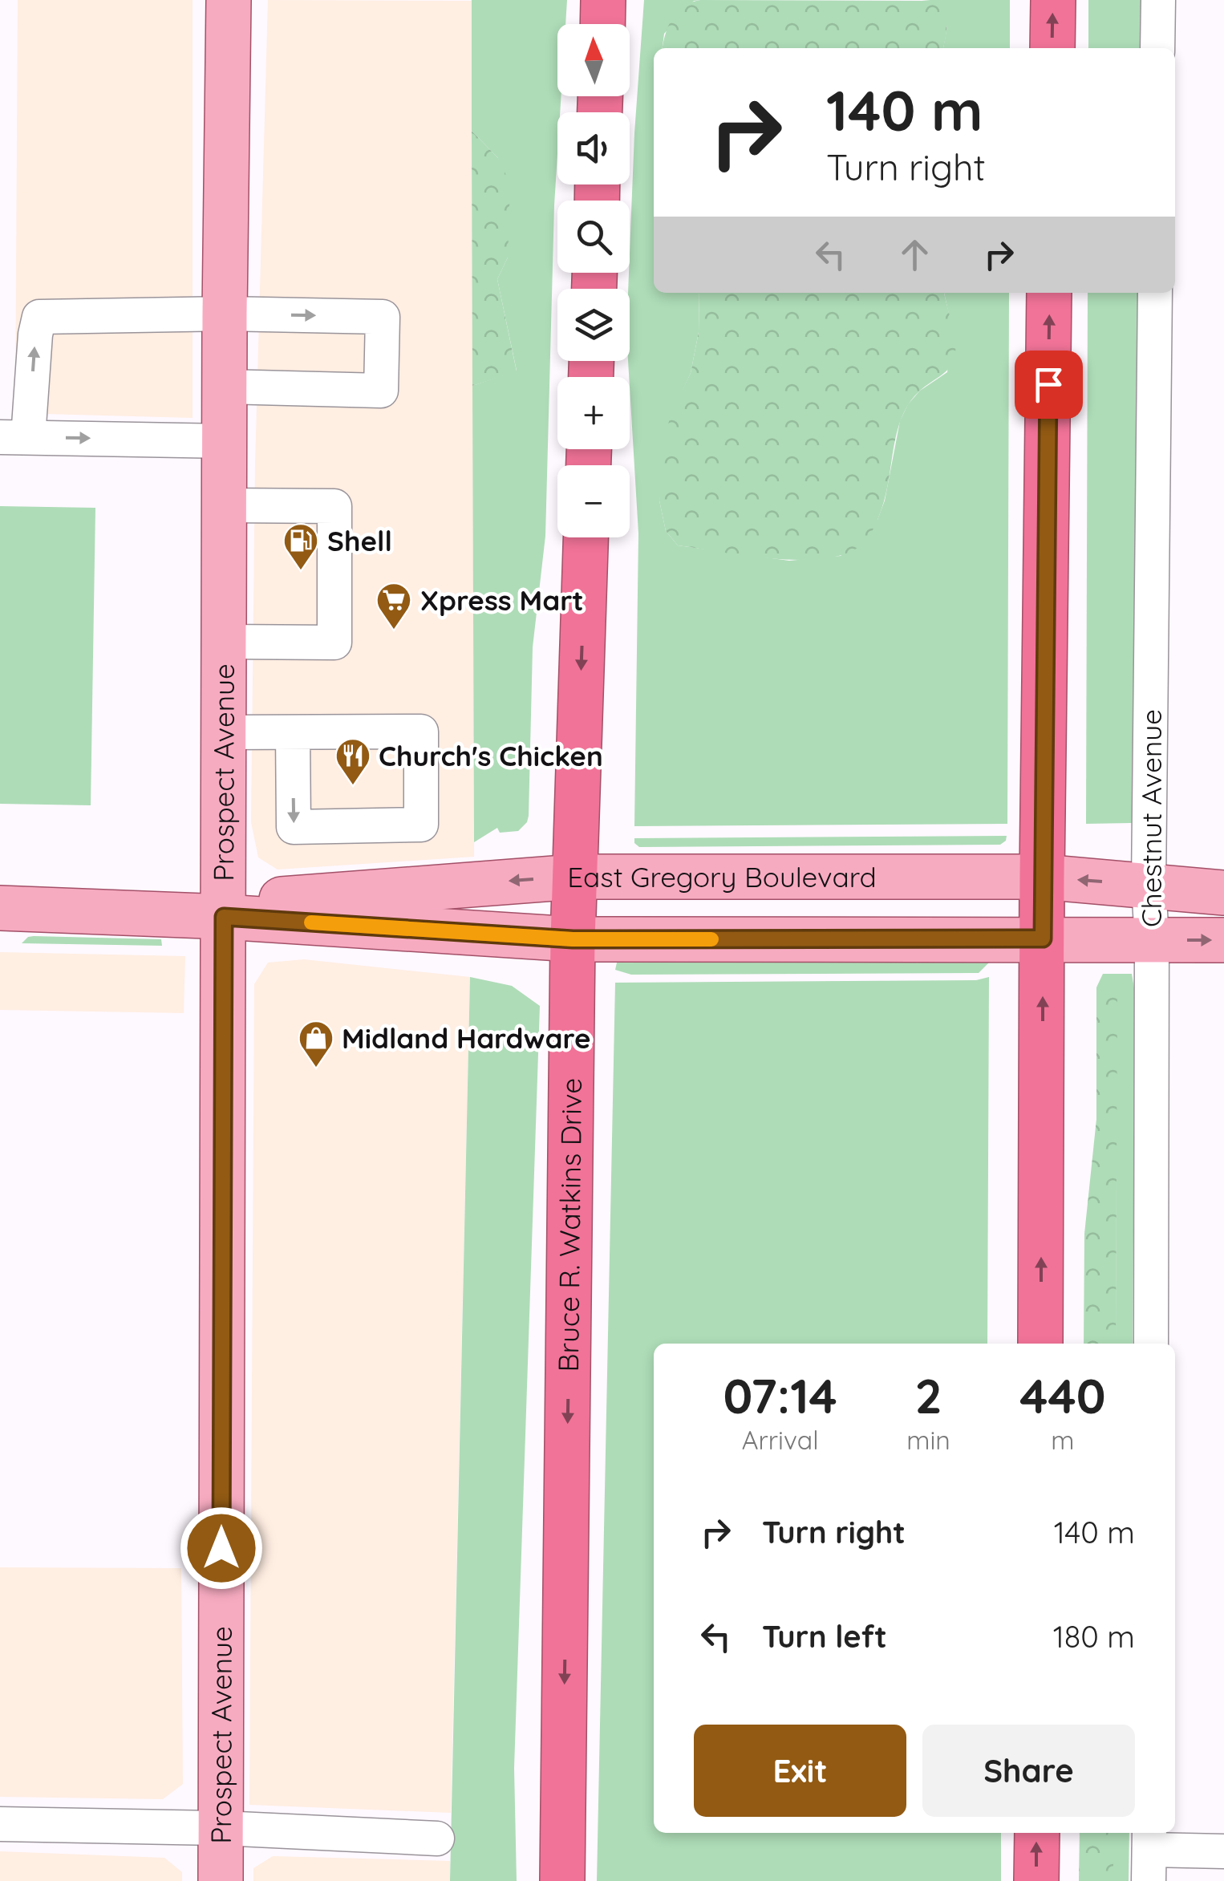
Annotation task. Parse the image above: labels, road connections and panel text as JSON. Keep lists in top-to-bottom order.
{
  "streets": {
    "highway": ["Bruce R. Watkins Drive"],
    "main road": ["Prospect Avenue", "East Gregory Boulevard"],
    "street": ["Chestnut Avenue"]
  },
  "crossings": [
    ["Prospect Avenue", "East Gregory Boulevard"],
    ["Chestnut Avenue", "East Gregory Boulevard"],
    ["East Gregory Boulevard", "Bruce R. Watkins Drive"]
  ],
  "one_way": ["Bruce R. Watkins Drive"],
  "places": {
    "fuel station": ["Shell"],
    "supermarket": ["Xpress Mart"],
    "restaurant": ["Church's Chicken"],
    "shop": ["Midland Hardware"]
  },
  "north": "top",
  "page": {
    "map_buttons": ["+", "−"],
    "turn": ["140 m", "Turn right"],
    "eta": [
      "07:14",
      "Arrival",
      "2",
      "min",
      "440",
      "m"
    ],
    "list": [
      {
        "name": "Turn right",
        "value": "140 m"
      },
      {
        "name": "Turn left",
        "value": "180 m"
      }
    ],
    "buttons": ["Exit", "Share"]
  }
}
